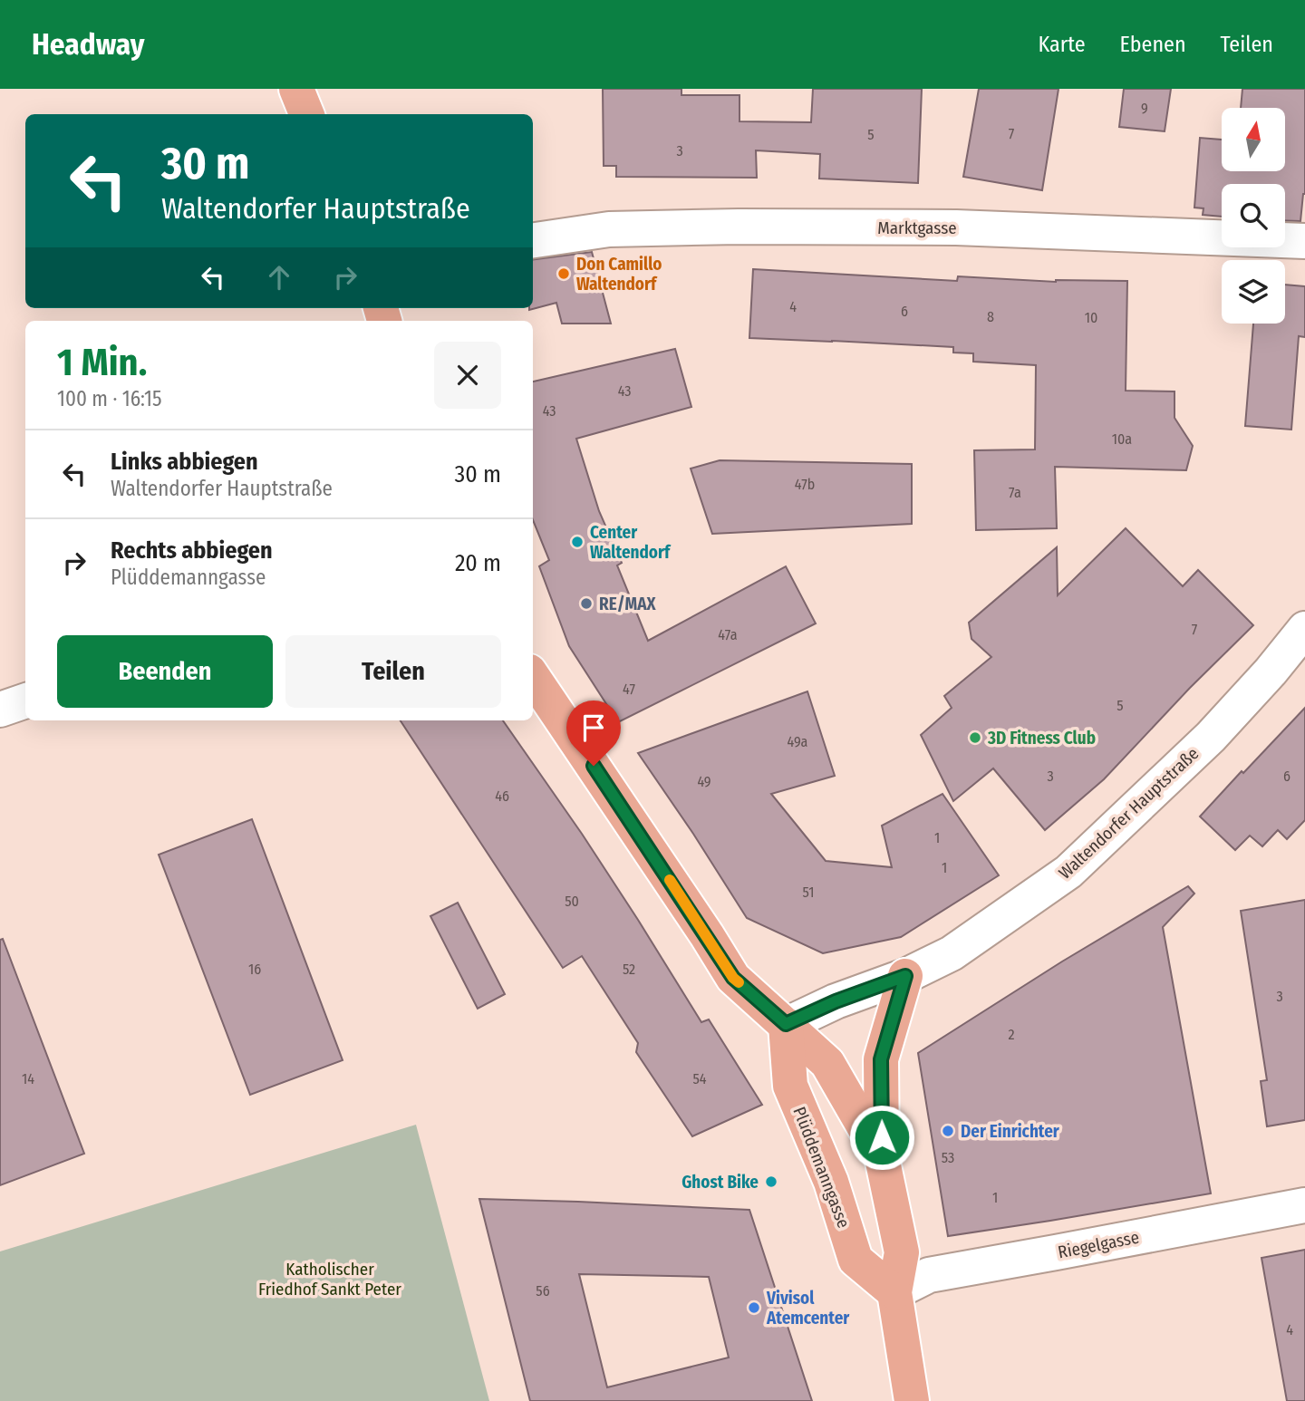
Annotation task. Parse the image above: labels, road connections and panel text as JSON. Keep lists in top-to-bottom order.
{
  "streets": {
    "main road": ["Plüddemanngasse"],
    "street": ["Marktgasse", "Waltendorfer Hauptstraße", "Riegelgasse"]
  },
  "crossings": [
    ["Waltendorfer Hauptstraße", "Plüddemanngasse"],
    ["Plüddemanngasse", "Riegelgasse"]
  ],
  "parks": ["Katholischer Friedhof Sankt Peter"],
  "places": [
    "Don Camillo Waltendorf",
    "Center Waltendorf",
    "RE/MAX",
    "3D Fitness Club",
    "Der Einrichter",
    "Ghost Bike",
    "Vivisol Atemcenter"
  ],
  "house_numbers": [
    "9",
    "7",
    "5",
    "3",
    "4",
    "6",
    "8",
    "10",
    "43",
    "43",
    "10a",
    "47b",
    "7a",
    "7",
    "47a",
    "47",
    "5",
    "49a",
    "3",
    "6",
    "49",
    "46",
    "1",
    "1",
    "51",
    "50",
    "16",
    "52",
    "3",
    "2",
    "14",
    "54",
    "53",
    "1",
    "56",
    "4"
  ],
  "north": "top",
  "page": {
    "header": "Headway",
    "nav": ["Karte", "Ebenen", "Teilen"],
    "turn": ["30 m", "Waltendorfer Hauptstraße"],
    "heading": ["1 Min.", "100 m · 16:15"],
    "list": [
      {
        "name": "Links abbiegen",
        "note": "Waltendorfer Hauptstraße",
        "value": "30 m"
      },
      {
        "name": "Rechts abbiegen",
        "note": "Plüddemanngasse",
        "value": "20 m"
      }
    ],
    "buttons": ["Beenden", "Teilen"]
  }
}
